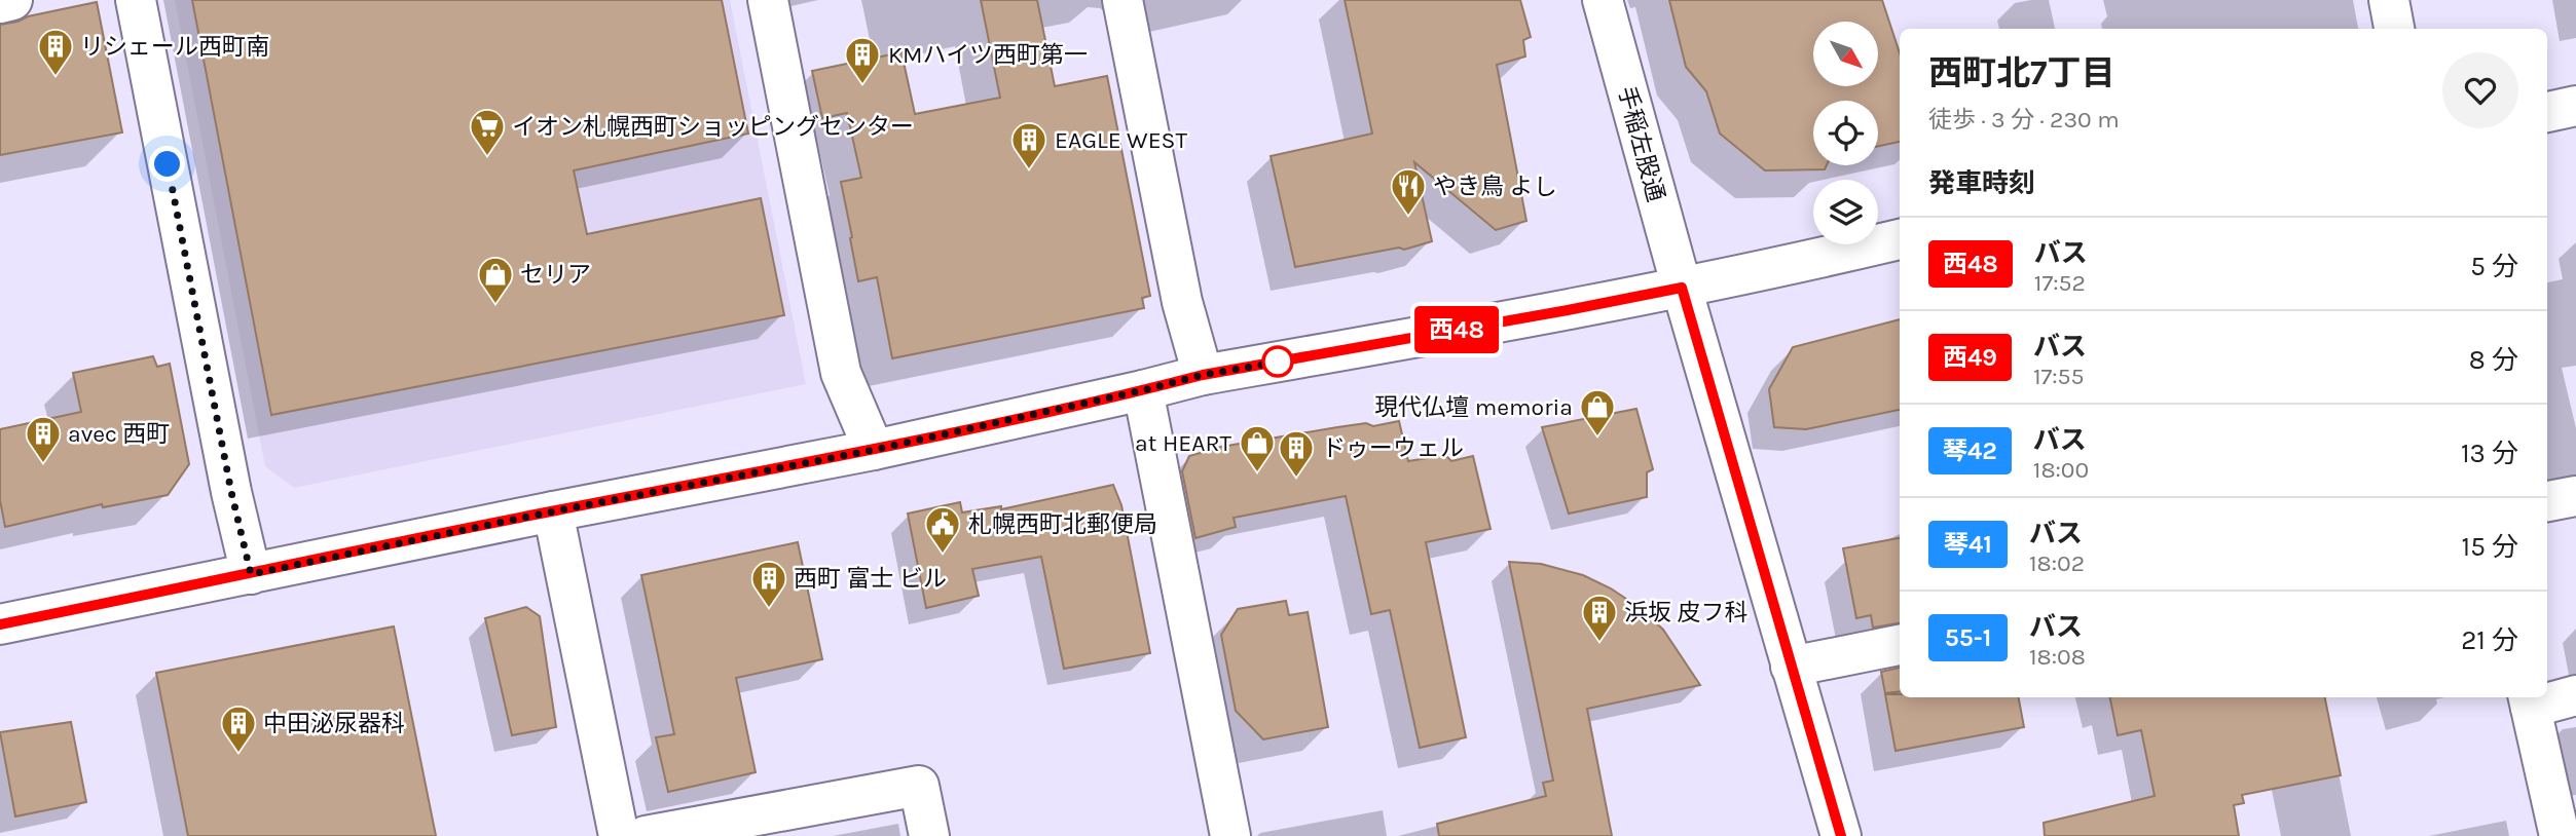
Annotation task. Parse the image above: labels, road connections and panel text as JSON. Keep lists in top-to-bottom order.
{
  "streets": {
    "street": ["手稲左股通"]
  },
  "places": {
    "building": [
      "リシェール西町南",
      "KMハイツ西町第一",
      "EAGLE WEST",
      "avec 西町",
      "ドゥーウェル",
      "西町 富士 ビル",
      "浜坂 皮フ科",
      "中田泌尿器科"
    ],
    "supermarket": ["イオン札幌西町ショッピングセンター"],
    "restaurant": ["やき鳥 よし"],
    "shop": ["セリア", "現代仏壇 memoria", "at HEART"],
    "public building": ["札幌西町北郵便局"]
  },
  "lines": ["bus line 西48"],
  "north": "bottom right",
  "page": {
    "on_map": "西48",
    "heading": [
      ["西町北7丁目", "徒歩 · 3 分 · 230 m"],
      "発車時刻"
    ],
    "list": [
      {
        "mark": "西48",
        "name": "バス",
        "note": "17:52",
        "value": "5 分"
      },
      {
        "mark": "西49",
        "name": "バス",
        "note": "17:55",
        "value": "8 分"
      },
      {
        "mark": "琴42",
        "name": "バス",
        "note": "18:00",
        "value": "13 分"
      },
      {
        "mark": "琴41",
        "name": "バス",
        "note": "18:02",
        "value": "15 分"
      },
      {
        "mark": "55-1",
        "name": "バス",
        "note": "18:08",
        "value": "21 分"
      }
    ]
  }
}
